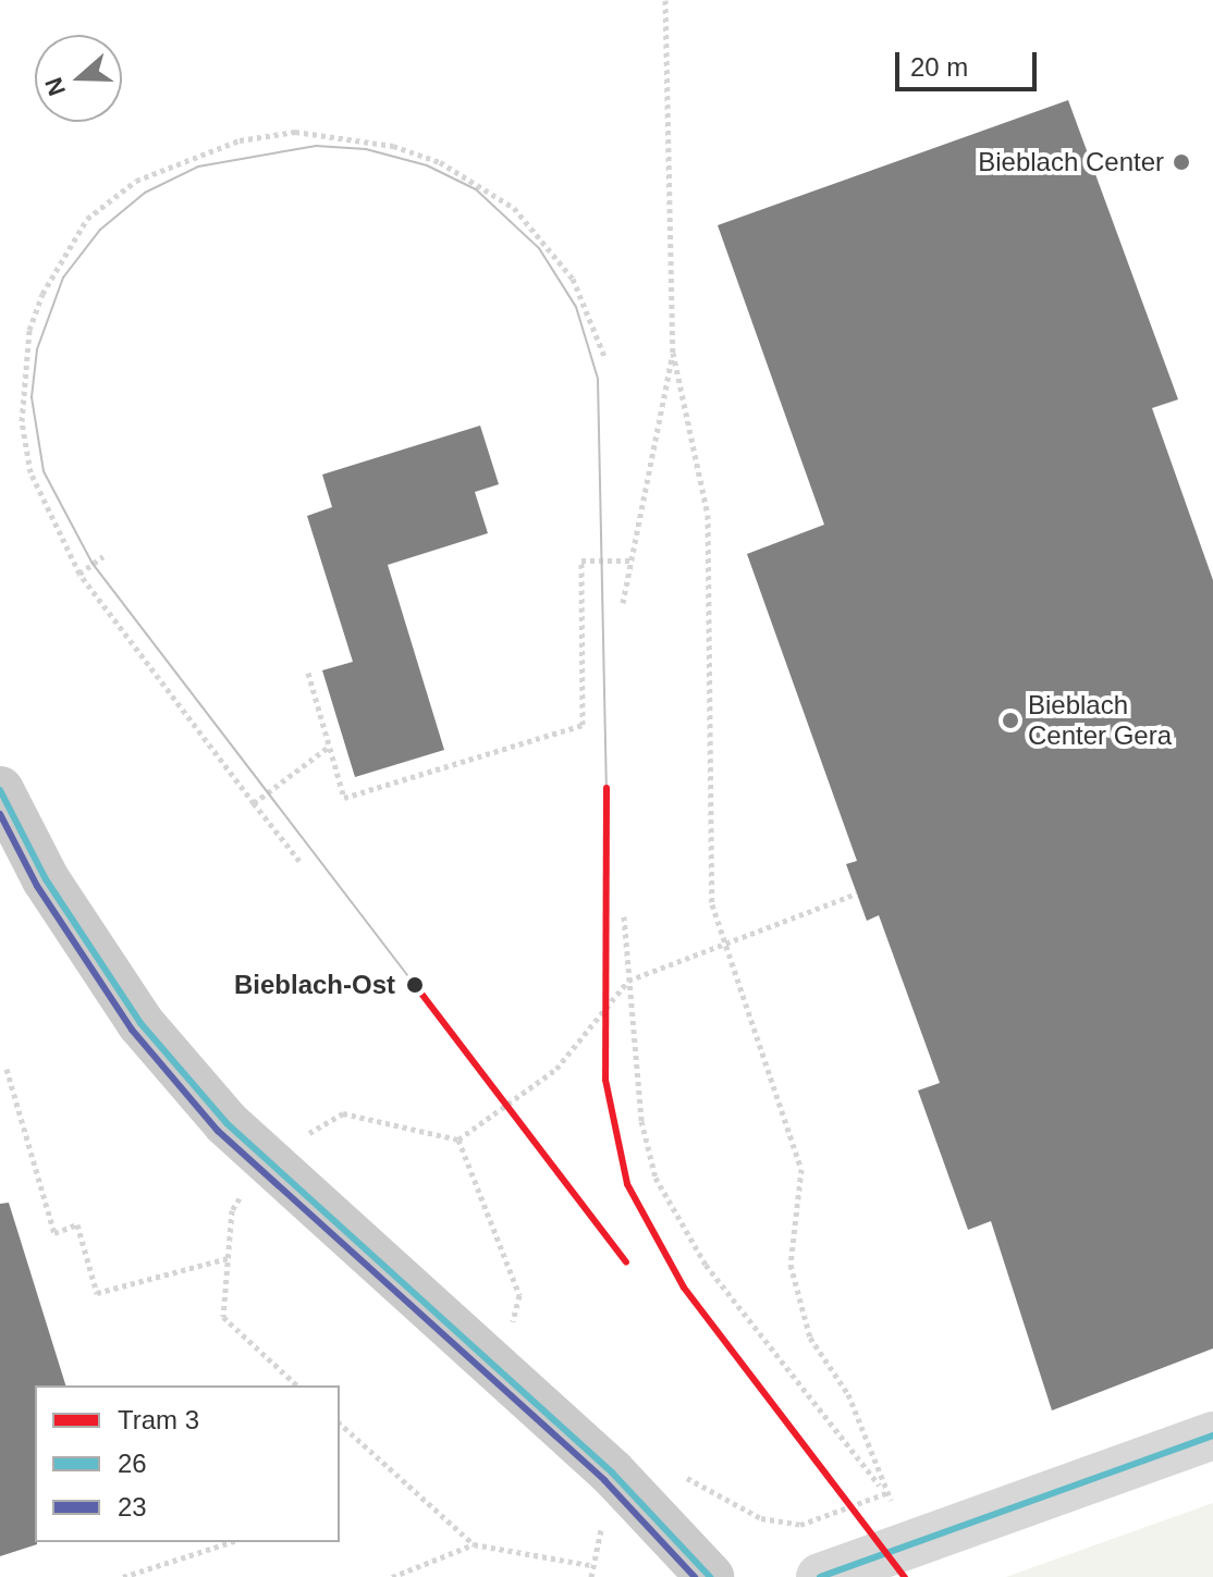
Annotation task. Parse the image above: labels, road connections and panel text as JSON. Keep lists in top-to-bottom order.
{
  "places": ["Bieblach Center", "Bieblach Center Gera", "Bieblach-Ost"],
  "lines": ["tram line 3", "transit line 26", "transit line 23"],
  "legend": ["Tram 3", "26", "23"],
  "scale_bar": "20 m",
  "north": "left"
}
